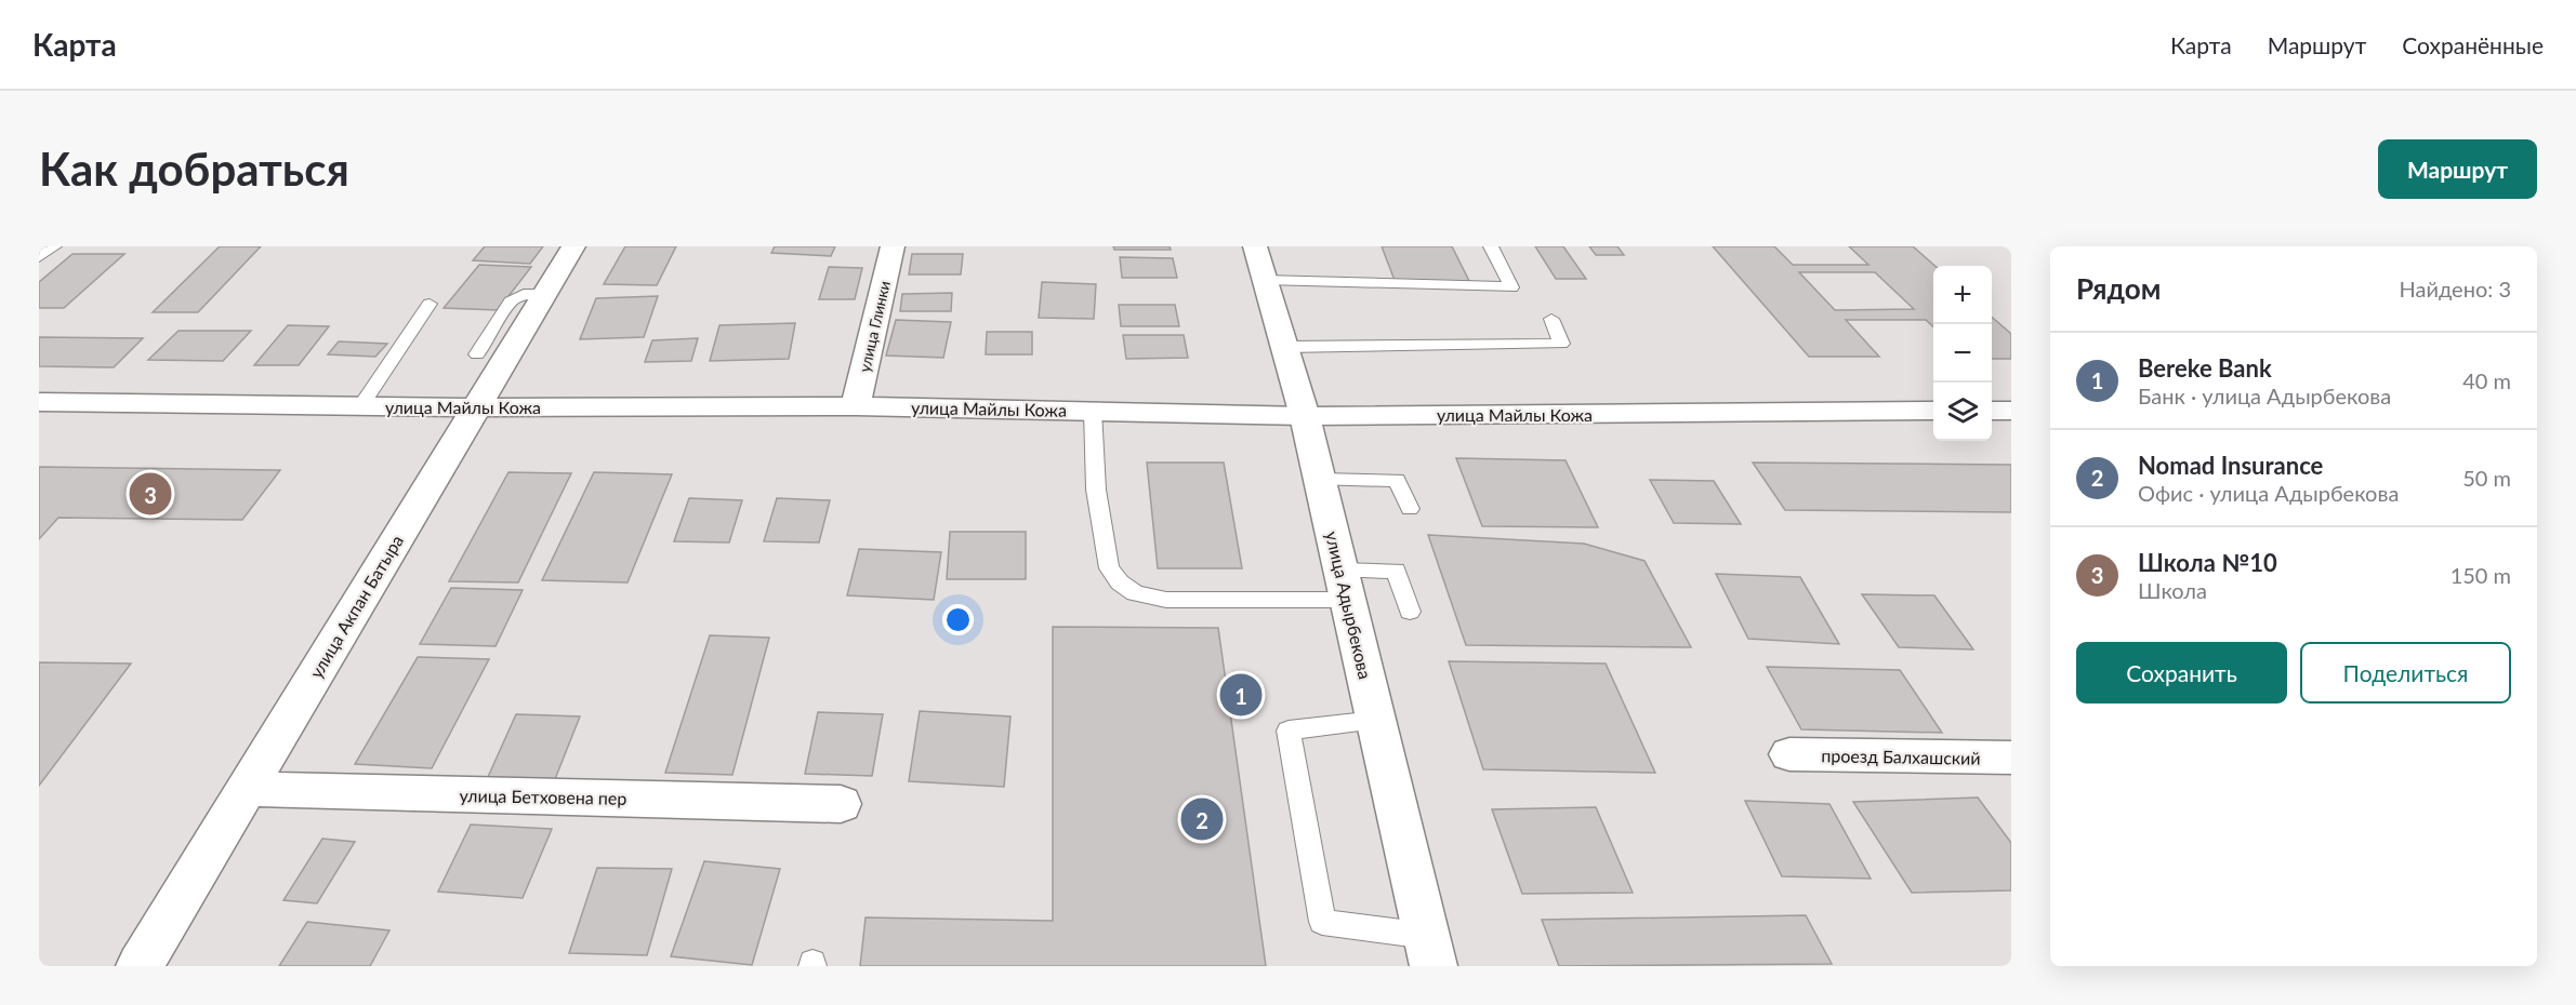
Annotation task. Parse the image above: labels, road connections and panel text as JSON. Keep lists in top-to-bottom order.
{
  "streets": {
    "street": [
      "улица Глинки",
      "улица Майлы Кожа",
      "улица Адырбекова",
      "улица Акпан Батыра",
      "проезд Балхашский",
      "улица Бетховена пер"
    ]
  },
  "crossings": [
    ["улица Глинки", "улица Майлы Кожа"],
    ["улица Майлы Кожа", "улица Адырбекова"],
    ["улица Майлы Кожа", "улица Акпан Батыра"],
    ["улица Акпан Батыра", "улица Бетховена пер"]
  ],
  "page": {
    "header": "Карта",
    "nav": ["Карта", "Маршрут", "Сохранённые"],
    "buttons": [
      "Маршрут",
      ["Сохранить", "Поделиться"]
    ],
    "title": "Как добраться",
    "heading": ["Рядом", "Найдено: 3"],
    "map_buttons": ["+", "−"],
    "list": [
      {
        "mark": "1",
        "name": "Bereke Bank",
        "note": "Банк · улица Адырбекова",
        "value": "40 m"
      },
      {
        "mark": "2",
        "name": "Nomad Insurance",
        "note": "Офис · улица Адырбекова",
        "value": "50 m"
      },
      {
        "mark": "3",
        "name": "Школа №10",
        "note": "Школа",
        "value": "150 m"
      }
    ],
    "pins": ["3", "1", "2"]
  }
}
